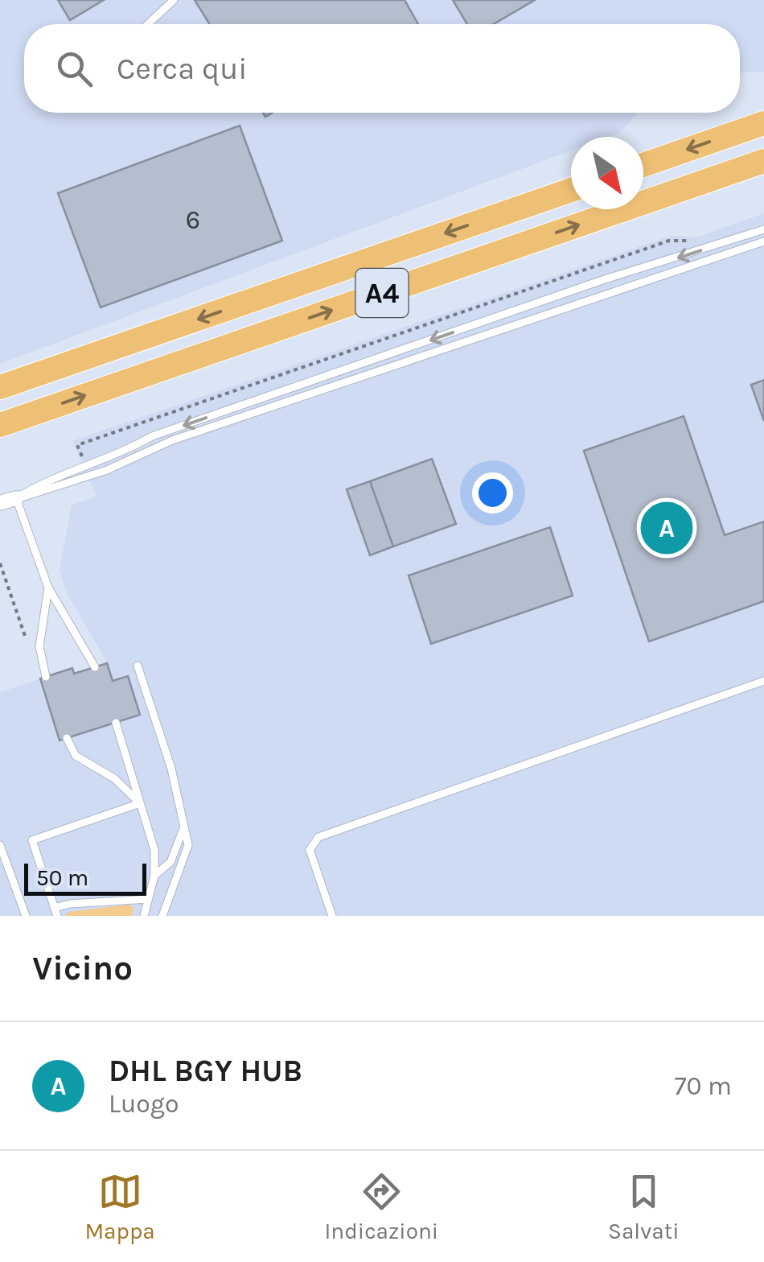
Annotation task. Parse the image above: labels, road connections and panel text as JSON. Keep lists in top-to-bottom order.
{
  "streets": {
    "highway": ["A4"]
  },
  "house_numbers": ["6"],
  "scale_bar": "50 m",
  "north": "bottom right",
  "page": {
    "search": "Cerca qui",
    "pins": "A",
    "scale": "50 m",
    "heading": "Vicino",
    "list": [
      {
        "mark": "A",
        "name": "DHL BGY HUB",
        "note": "Luogo",
        "value": "70 m"
      }
    ],
    "nav": ["Mappa", "Indicazioni", "Salvati"]
  }
}
